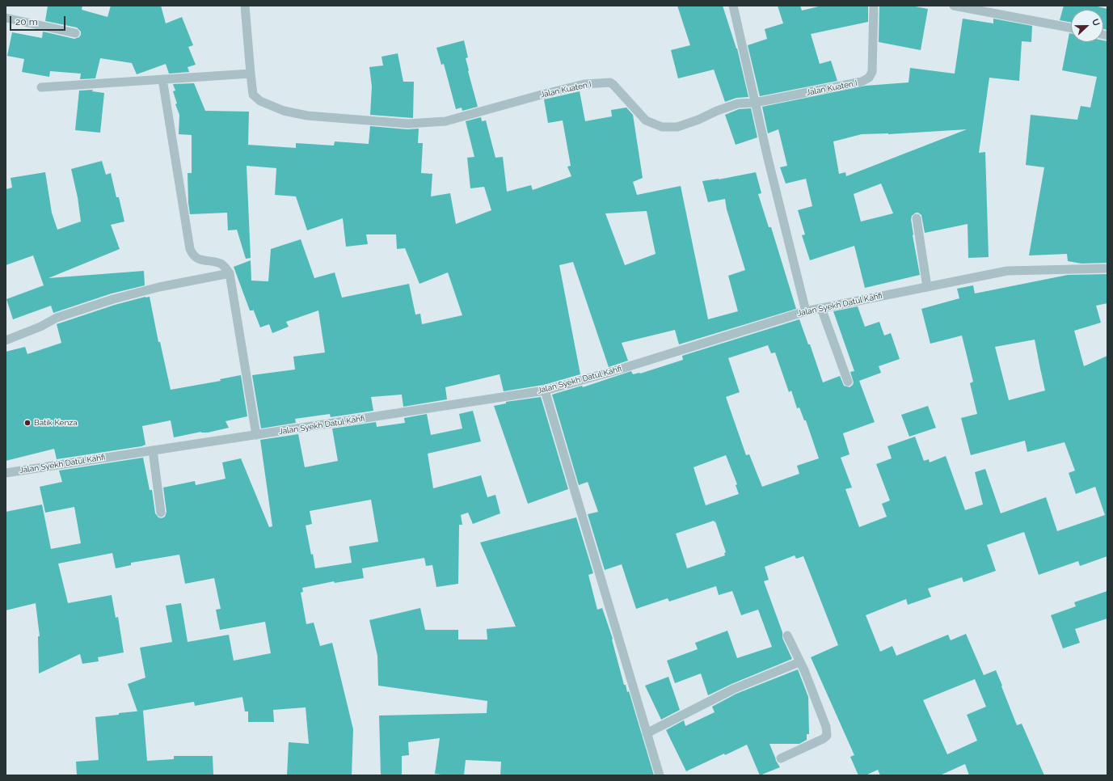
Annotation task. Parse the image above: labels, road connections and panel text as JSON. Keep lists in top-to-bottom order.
{
  "streets": {
    "street": ["Jalan Kuaten I", "Jalan Syekh Datul Kahfi"]
  },
  "places": ["Batik Kenza"],
  "scale_bar": "20 m",
  "north": "right"
}
